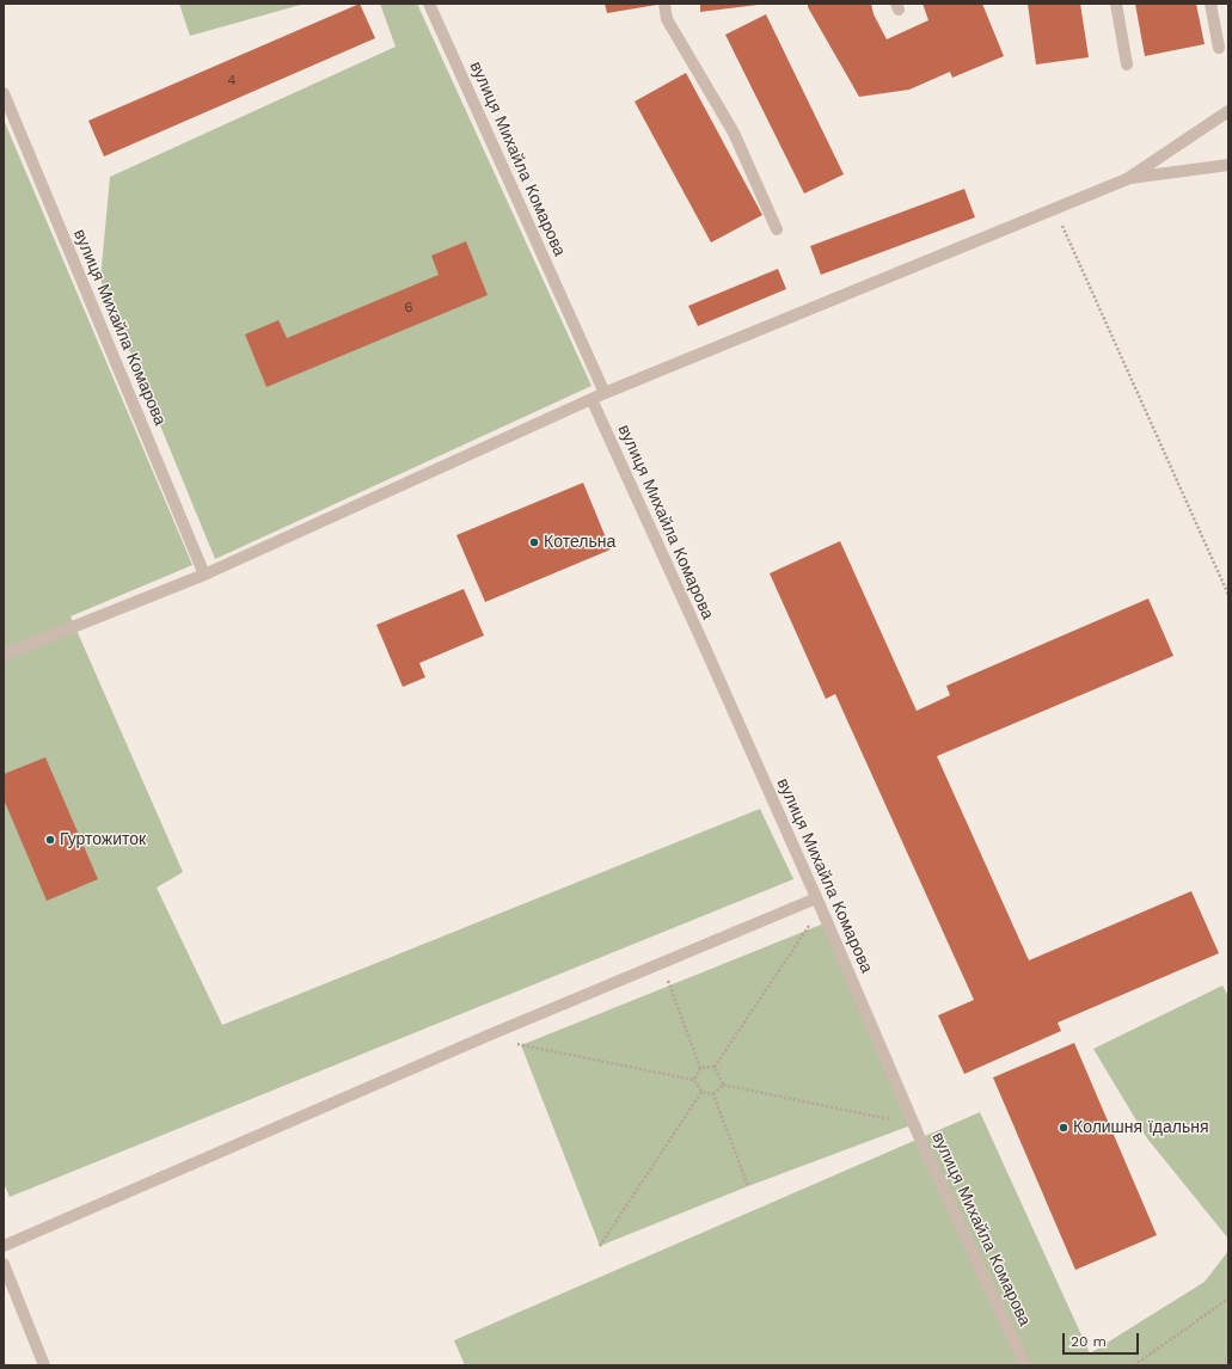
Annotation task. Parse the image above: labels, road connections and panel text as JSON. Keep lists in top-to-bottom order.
{
  "streets": {
    "street": ["вулиця Михайла Комарова"]
  },
  "places": ["Котельна", "Гуртожиток", "Колишня їдальня"],
  "house_numbers": ["4", "6"],
  "scale_bar": "20 m"
}
